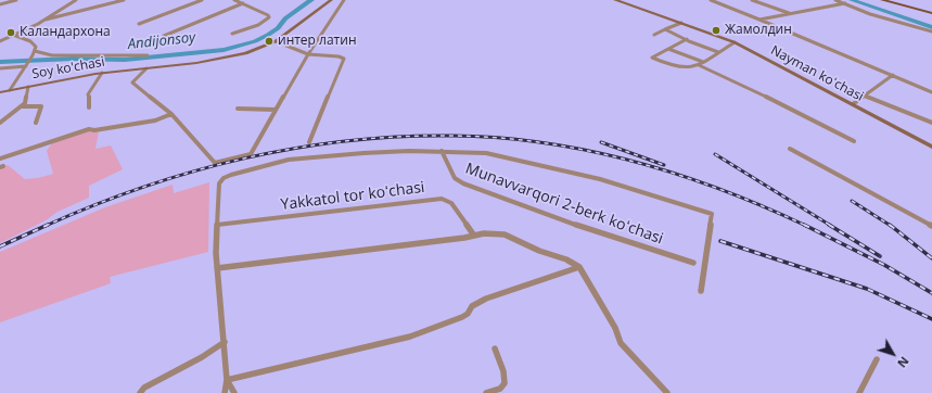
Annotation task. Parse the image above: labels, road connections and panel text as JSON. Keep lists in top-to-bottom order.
{
  "streets": {
    "main road": ["Soy ko'chasi", "Nayman koʻchasi"],
    "street": ["Yakkatol tor koʻchasi", "Munavvarqori 2-berk koʻchasi"]
  },
  "water": ["Andijonsoy"],
  "places": ["Жамолдин", "Каландархона", "интер латин"],
  "north": "bottom right"
}
